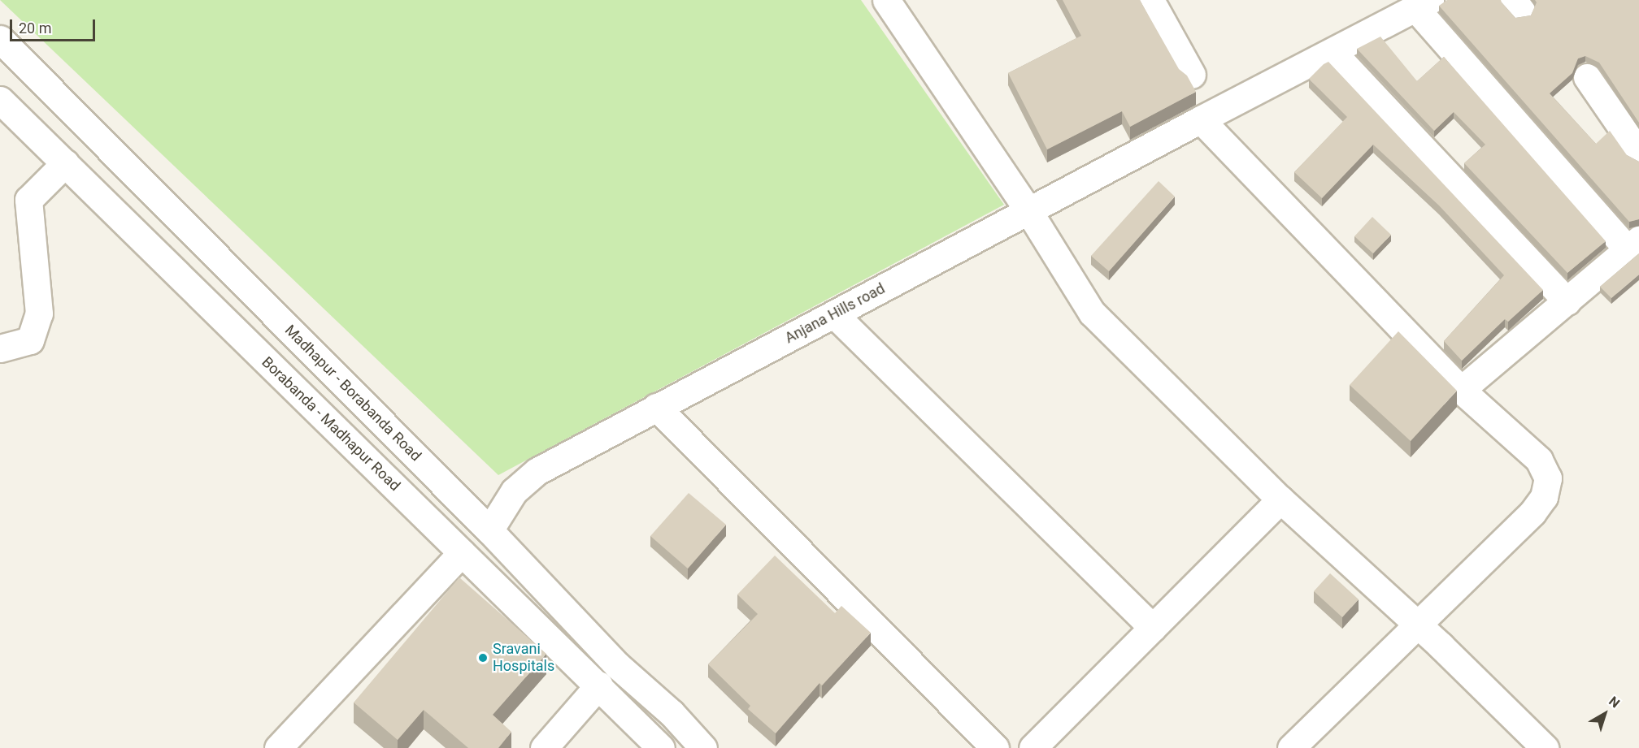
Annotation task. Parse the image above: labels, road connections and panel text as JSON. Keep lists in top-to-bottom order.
{
  "streets": {
    "street": ["Anjana Hills road", "Madhapur - Borabanda Road", "Borabanda - Madhapur Road"]
  },
  "crossings": [
    ["Anjana Hills road", "Madhapur - Borabanda Road"]
  ],
  "places": ["Sravani Hospitals"],
  "scale_bar": "20 m",
  "north": "top right"
}
